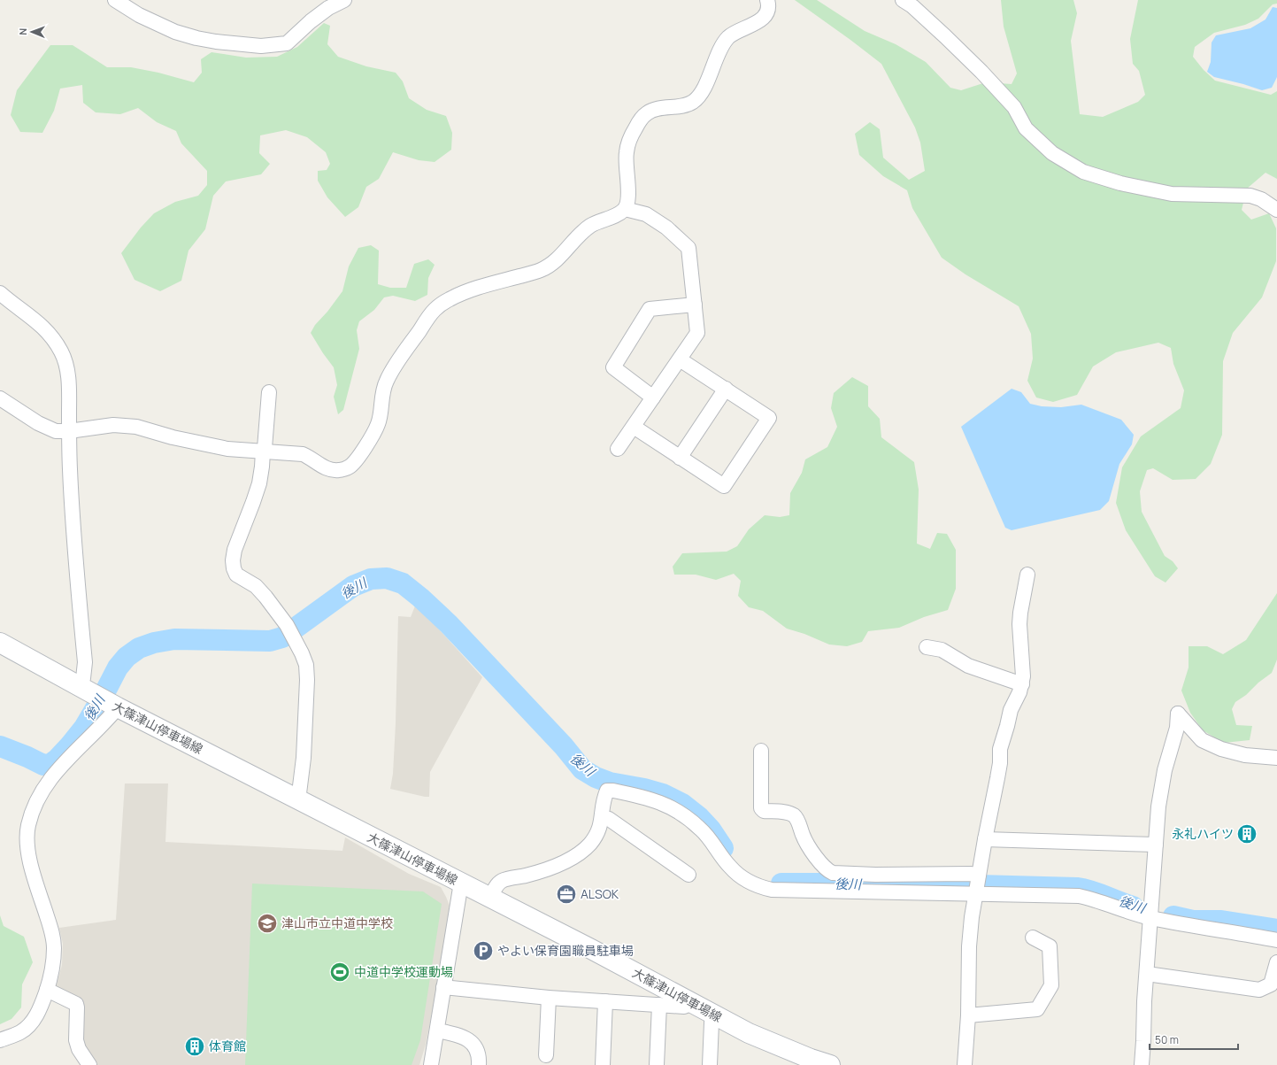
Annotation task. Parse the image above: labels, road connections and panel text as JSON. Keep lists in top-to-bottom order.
{
  "streets": {
    "main road": ["大篠津山停車場線"]
  },
  "water": ["後川"],
  "places": {
    "building": ["永礼ハイツ", "体育館"],
    "office": ["ALSOK"],
    "school or university": ["津山市立中道中学校"],
    "parking": ["やよい保育園職員駐車場"],
    "sports": ["中道中学校運動場"]
  },
  "scale_bar": "50 m",
  "north": "left"
}
